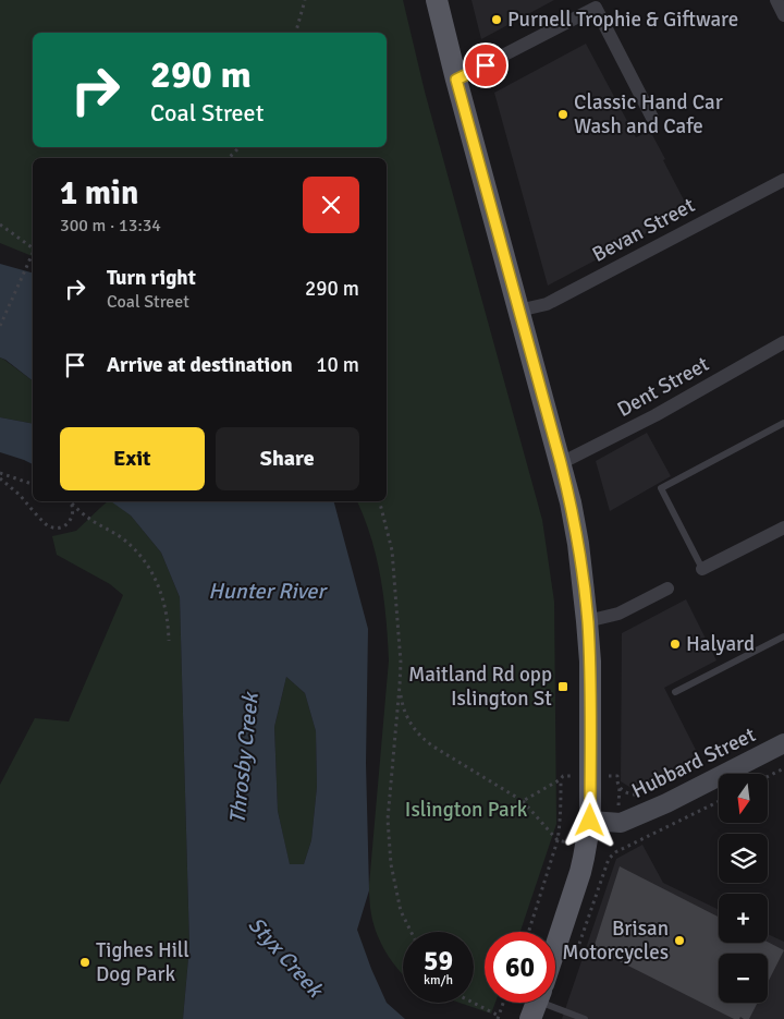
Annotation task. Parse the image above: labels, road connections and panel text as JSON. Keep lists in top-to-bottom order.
{
  "streets": {
    "street": ["Bevan Street", "Dent Street", "Hubbard Street"]
  },
  "water": ["Hunter River", "Throsby Creek", "Styx Creek"],
  "parks": ["Islington Park"],
  "places": {
    "other": [
      "Purnell Trophie & Giftware",
      "Classic Hand Car Wash and Cafe",
      "Halyard",
      "Brisan Motorcycles",
      "Tighes Hill Dog Park"
    ],
    "transit": ["Maitland Rd opp Islington St"]
  },
  "north": "bottom",
  "page": {
    "turn": ["290 m", "Coal Street"],
    "heading": ["1 min", "300 m · 13:34"],
    "list": [
      {
        "name": "Turn right",
        "note": "Coal Street",
        "value": "290 m"
      },
      {
        "name": "Arrive at destination",
        "value": "10 m"
      }
    ],
    "buttons": ["Exit", "Share"],
    "map_buttons": ["+", "−"],
    "speed": "59 km/h",
    "limit": "60"
  }
}
